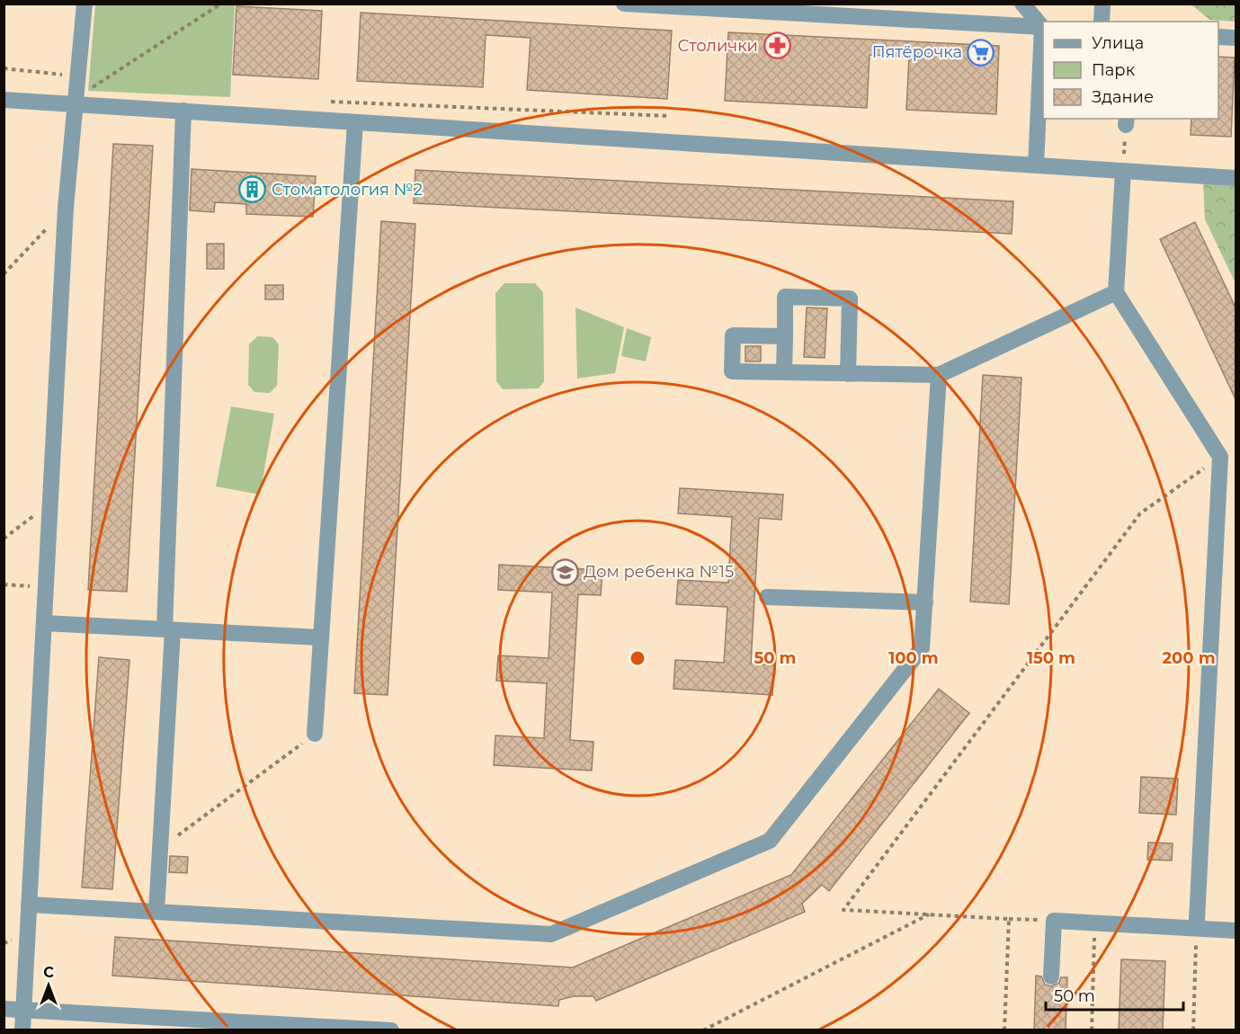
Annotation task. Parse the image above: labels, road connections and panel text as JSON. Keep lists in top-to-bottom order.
{
  "places": {
    "pharmacy": ["Столички"],
    "supermarket": ["Пятёрочка"],
    "building": ["Стоматология №2"],
    "school or university": ["Дом ребенка №15"]
  },
  "legend": ["Улица", "Парк", "Здание"],
  "scale_bar": "50 m",
  "north": "top",
  "rings": [
    "50 m",
    "100 m",
    "150 m",
    "200 m"
  ]
}
